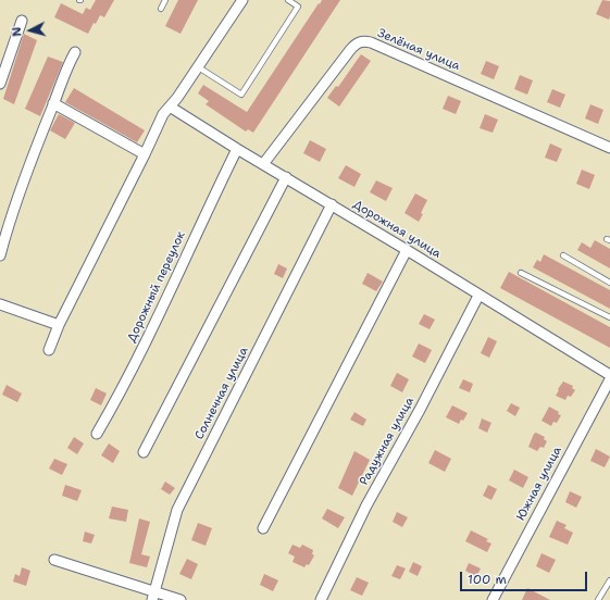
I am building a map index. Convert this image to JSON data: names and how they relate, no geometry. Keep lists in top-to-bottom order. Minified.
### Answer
{"streets":{"street":["Зелёная улица","Дорожная улица","Дорожный переулок","Солнечная улица","Радужная улица","Южная улица"]},"crossings":[["Зелёная улица","Дорожная улица"],["Дорожная улица","Дорожный переулок"],["Дорожная улица","Солнечная улица"],["Дорожная улица","Радужная улица"]],"scale_bar":"100 m","north":"left"}
